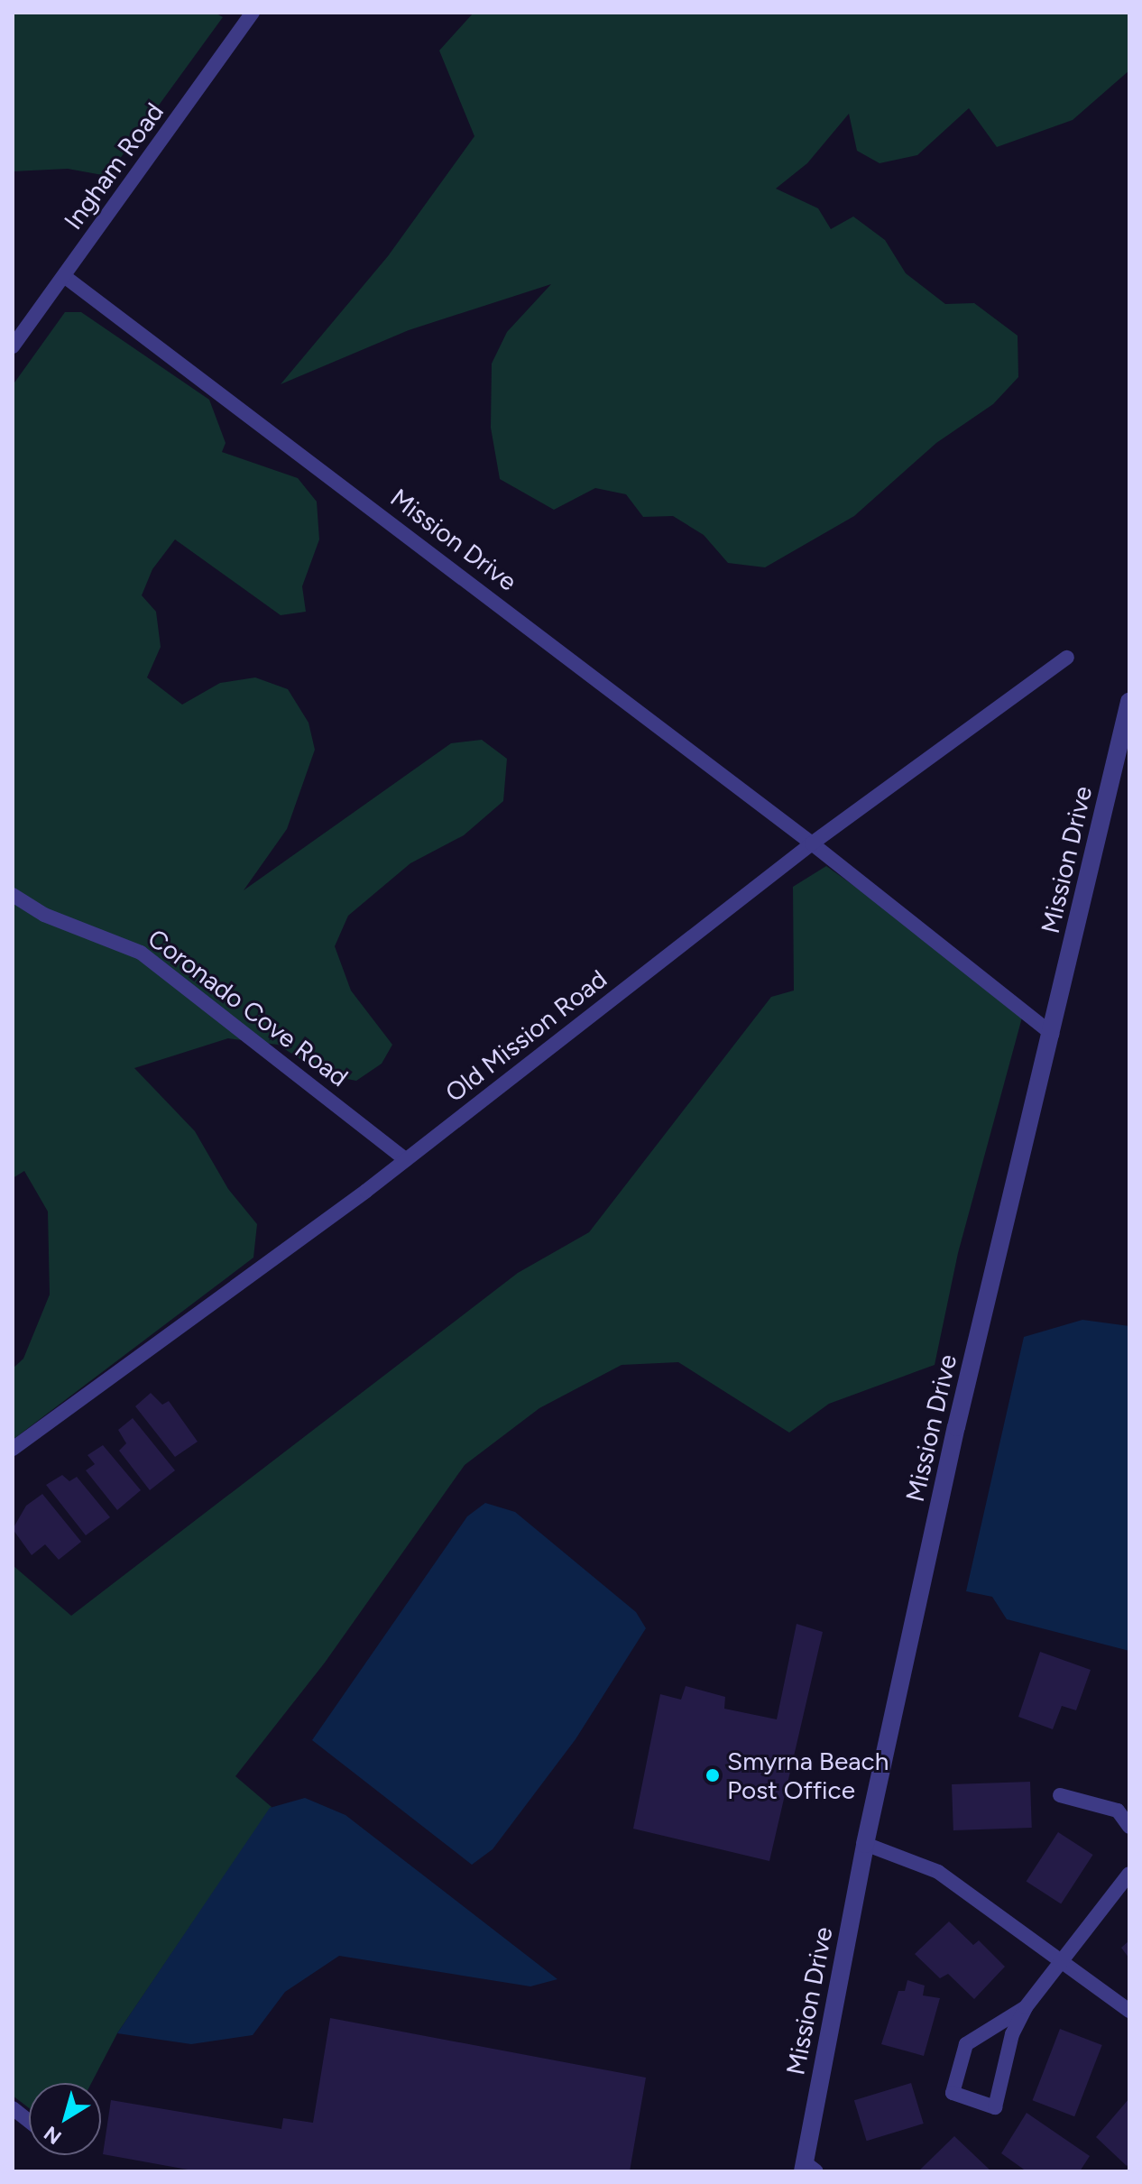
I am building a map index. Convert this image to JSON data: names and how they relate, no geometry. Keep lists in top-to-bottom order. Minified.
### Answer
{"streets":{"street":["Ingham Road","Mission Drive","Coronado Cove Road","Old Mission Road"]},"crossings":[["Ingham Road","Mission Drive"],["Mission Drive","Old Mission Road"],["Coronado Cove Road","Old Mission Road"]],"places":["Smyrna Beach Post Office"],"north":"bottom left"}
